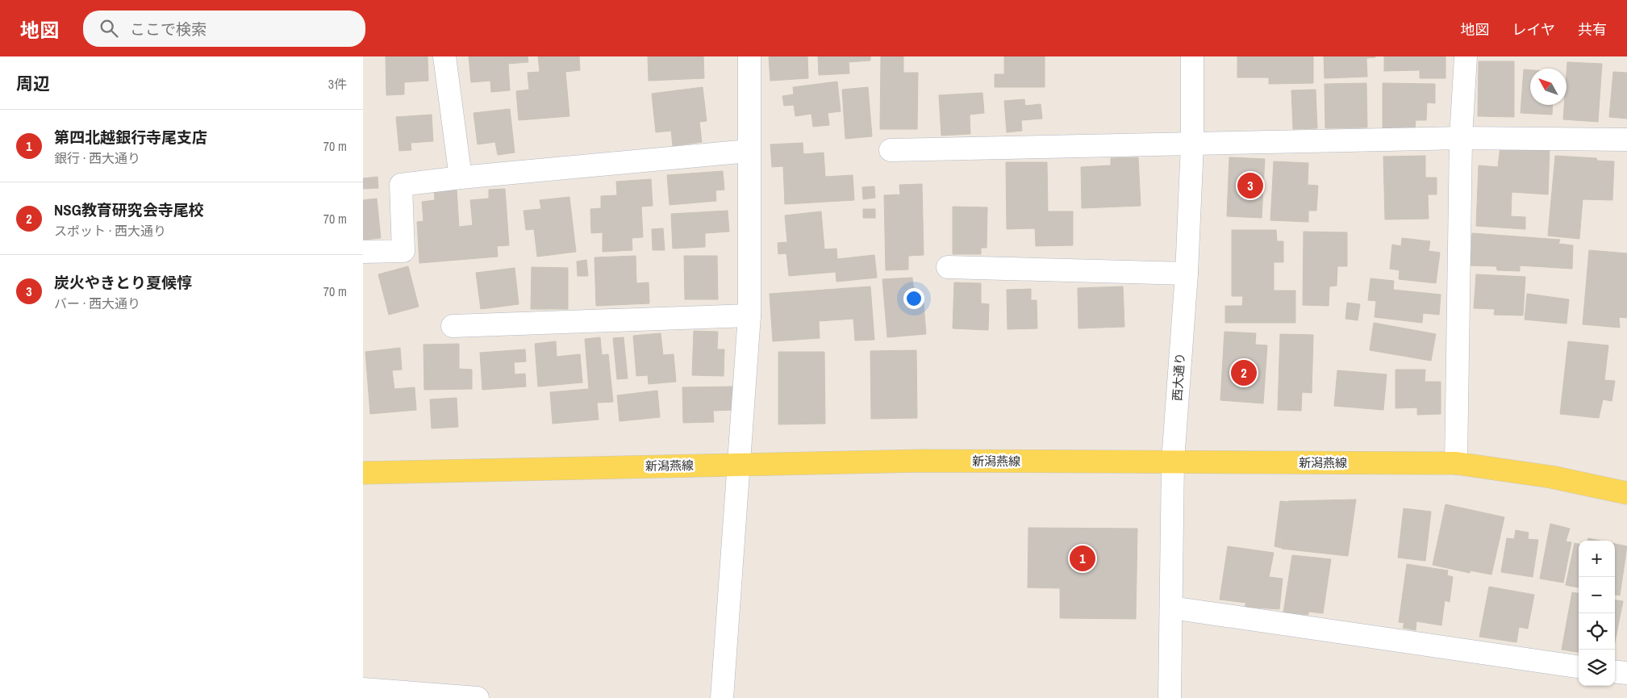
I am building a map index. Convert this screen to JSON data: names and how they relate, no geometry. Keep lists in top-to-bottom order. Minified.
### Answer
{"streets":{"main road":["新潟燕線"],"street":["西大通り"]},"crossings":[["西大通り","新潟燕線"]],"north":"top left","page":{"header":"地図","search":"ここで検索","nav":["地図","レイヤ","共有"],"heading":["周辺","3件"],"list":[{"mark":"1","name":"第四北越銀行寺尾支店","note":"銀行 · 西大通り","value":"70 m"},{"mark":"2","name":"NSG教育研究会寺尾校","note":"スポット · 西大通り","value":"70 m"},{"mark":"3","name":"炭火やきとり夏候惇","note":"バー · 西大通り","value":"70 m"}],"pins":["3","2","1"],"map_buttons":["+","−"]}}
